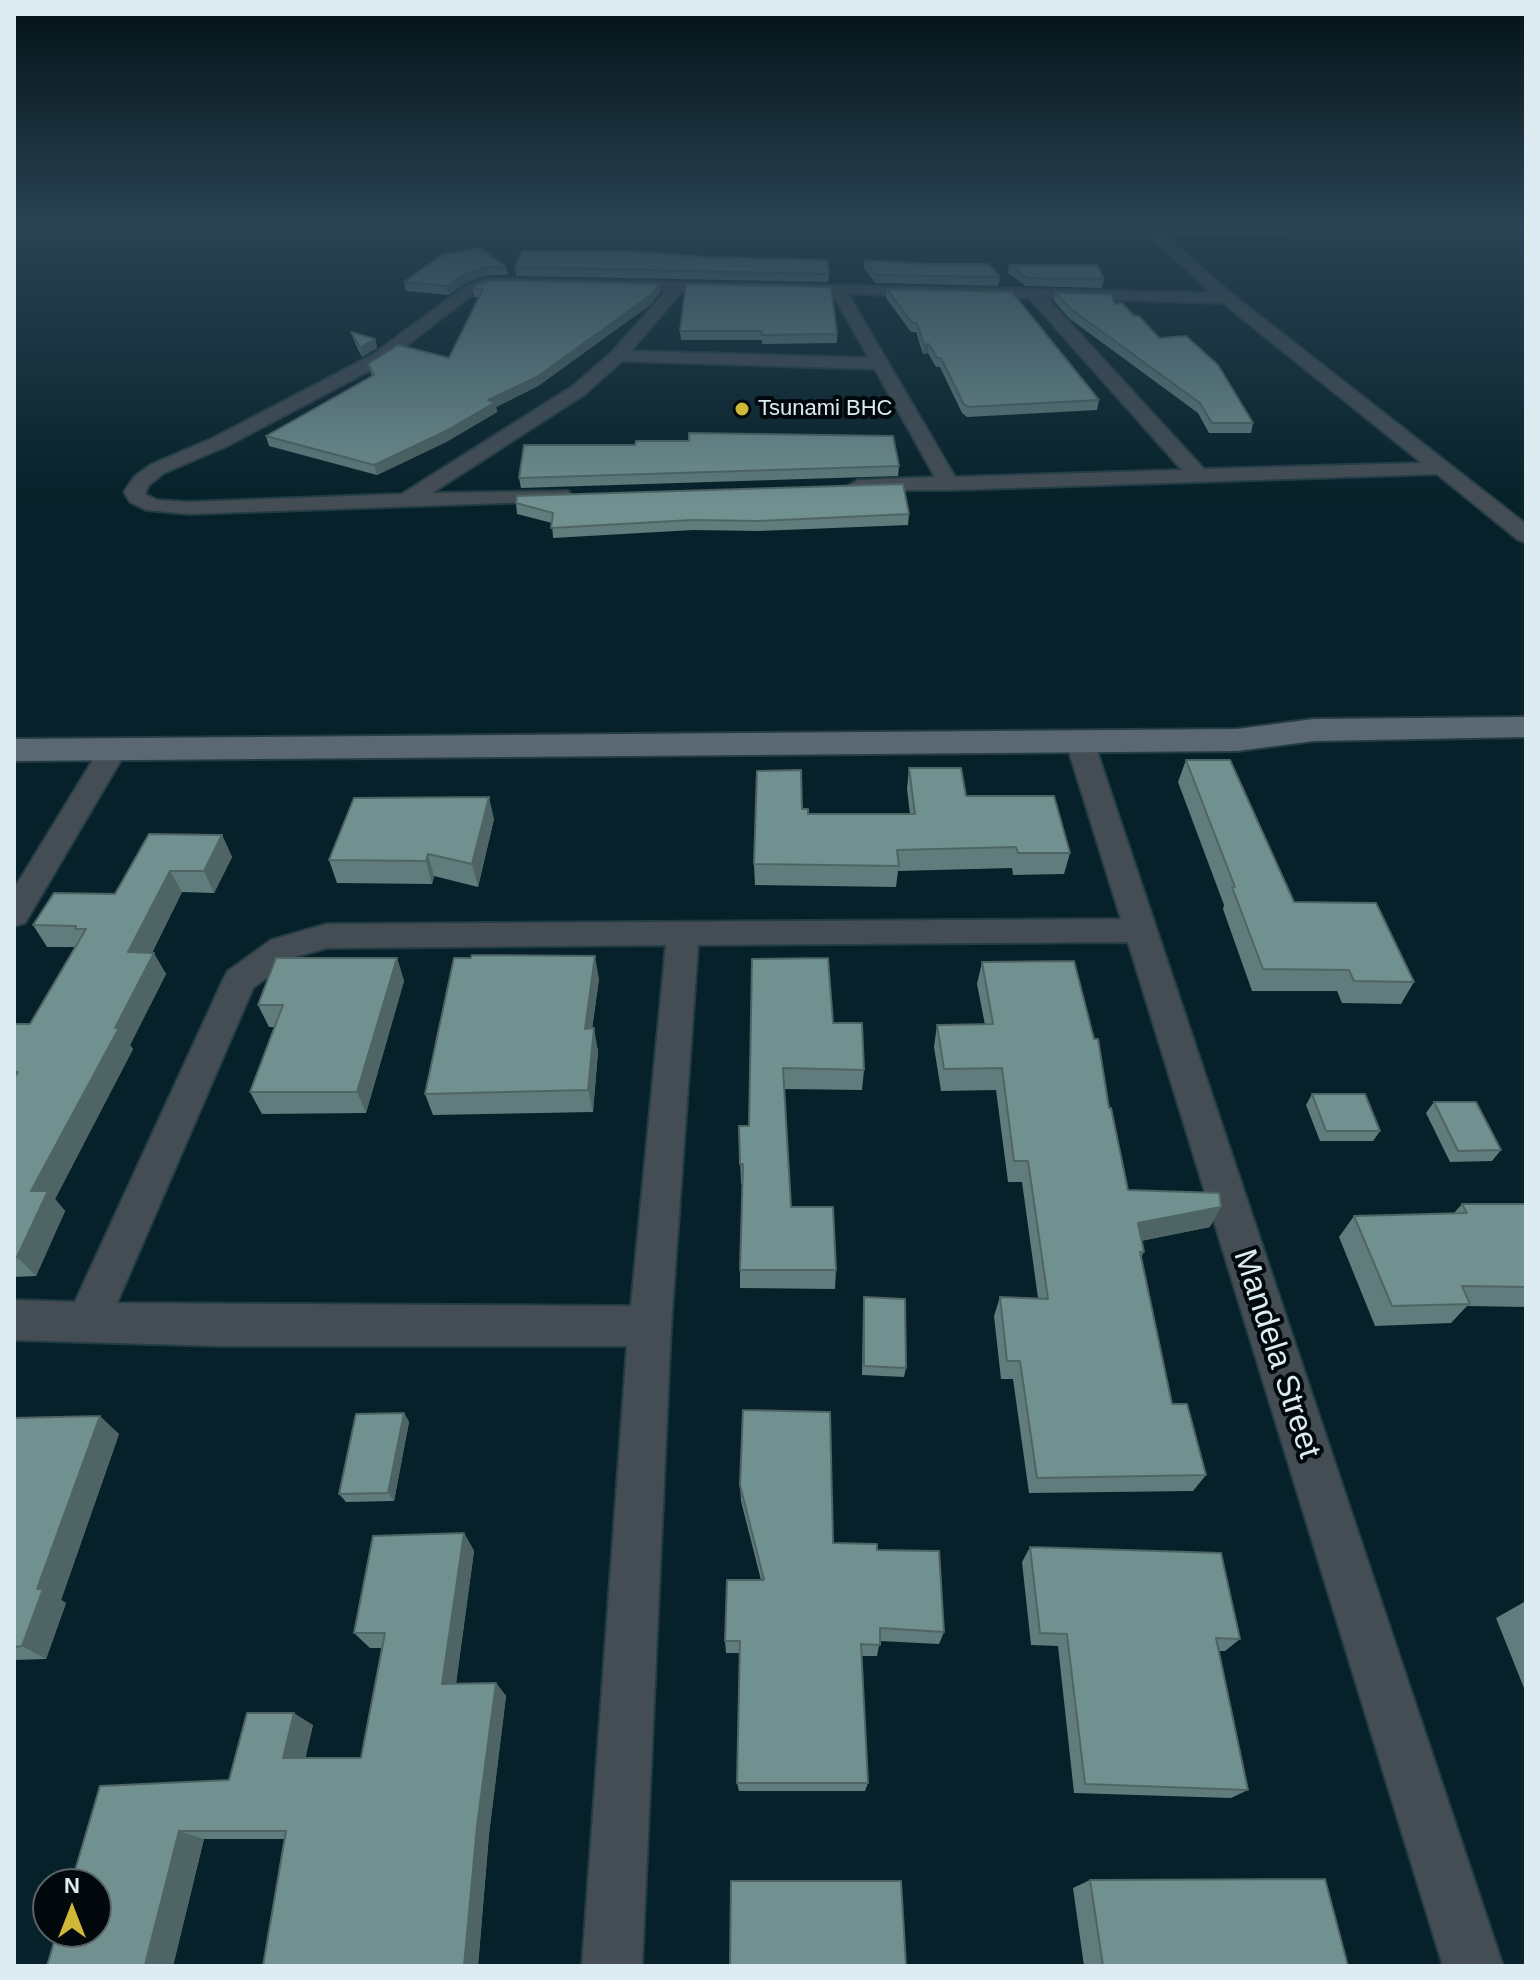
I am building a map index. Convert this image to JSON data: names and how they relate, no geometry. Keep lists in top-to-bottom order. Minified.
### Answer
{"streets":{"street":["Mandela Street"]},"places":["Tsunami BHC"],"north":"top"}
